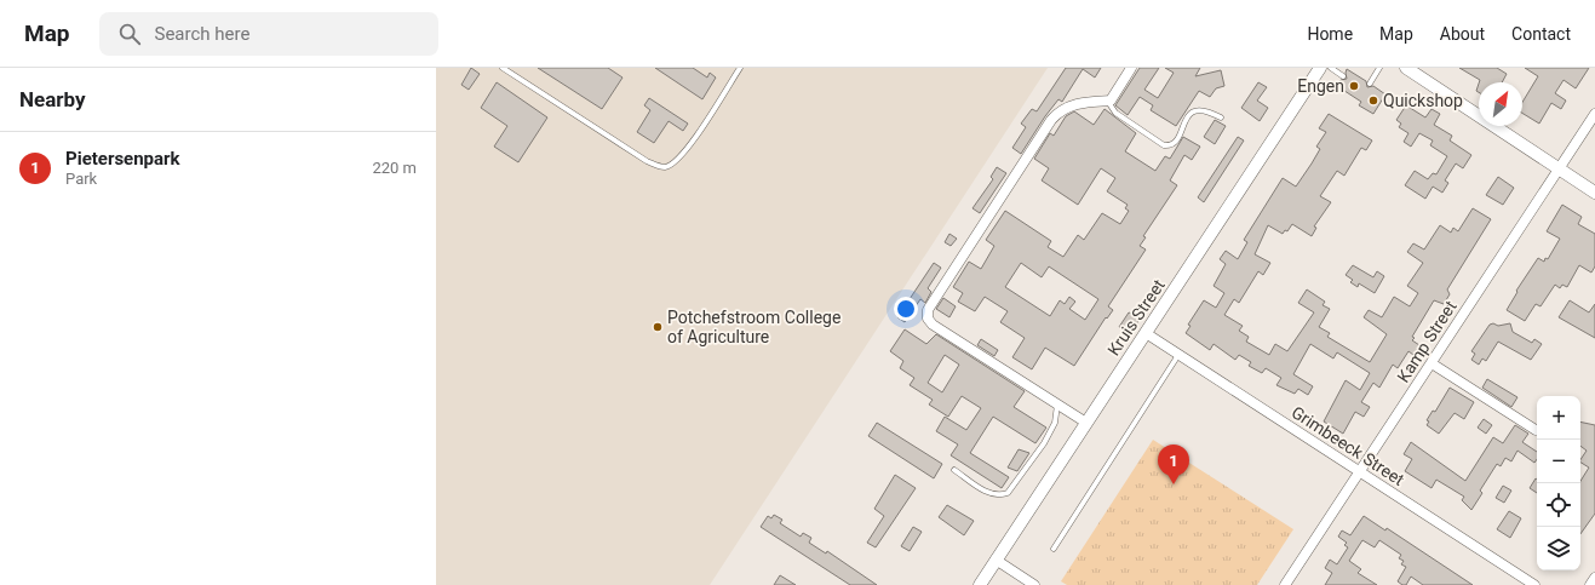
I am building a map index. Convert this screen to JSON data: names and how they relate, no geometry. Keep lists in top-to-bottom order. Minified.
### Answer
{"streets":{"street":["Kruis Street","Kamp Street","Grimbeeck Street"]},"crossings":[["Kruis Street","Grimbeeck Street"],["Kamp Street","Grimbeeck Street"]],"places":["Engen","Quickshop","Potchefstroom College of Agriculture"],"north":"top right","page":{"header":"Map","search":"Search here","nav":["Home","Map","About","Contact"],"heading":"Nearby","list":[{"mark":"1","name":"Pietersenpark","note":"Park","value":"220 m"}],"map_buttons":["+","−"],"pins":"1"}}
